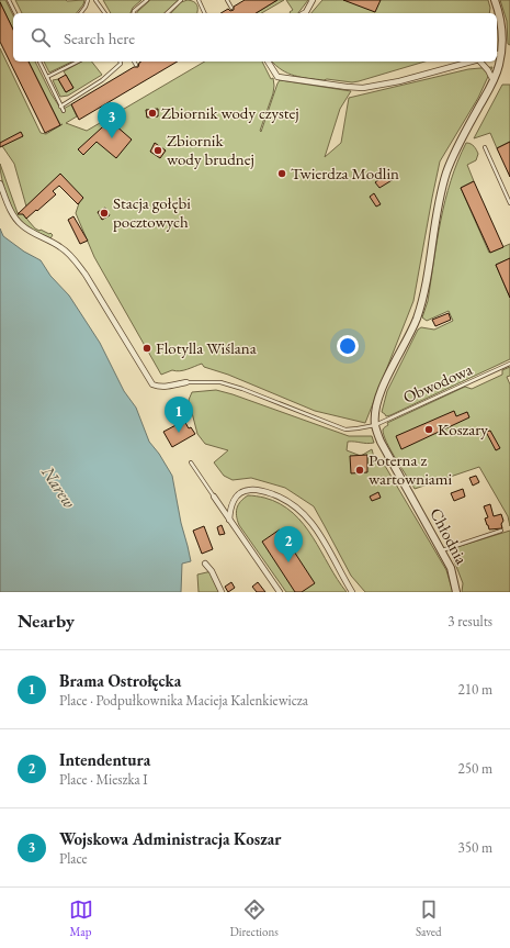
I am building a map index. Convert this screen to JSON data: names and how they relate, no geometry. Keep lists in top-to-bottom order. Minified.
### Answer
{"streets":{"street":["Chłodnia"],"lane":["Obwodowa"]},"crossings":[["Obwodowa","Chłodnia"]],"water":["Narew"],"places":["Zbiornik wody czystej","Zbiornik wody brudnej","Twierdza Modlin","Stacja gołębi pocztowych","Flotylla Wiślana","Koszary","Poterna z wartowniami"],"page":{"search":"Search here","pins":["3","1","2"],"heading":["Nearby","3 results"],"list":[{"mark":"1","name":"Brama Ostrołęcka","note":"Place · Podpułkownika Macieja Kalenkiewicza","value":"210 m"},{"mark":"2","name":"Intendentura","note":"Place · Mieszka I","value":"250 m"},{"mark":"3","name":"Wojskowa Administracja Koszar","note":"Place","value":"350 m"}],"nav":["Map","Directions","Saved"]}}
